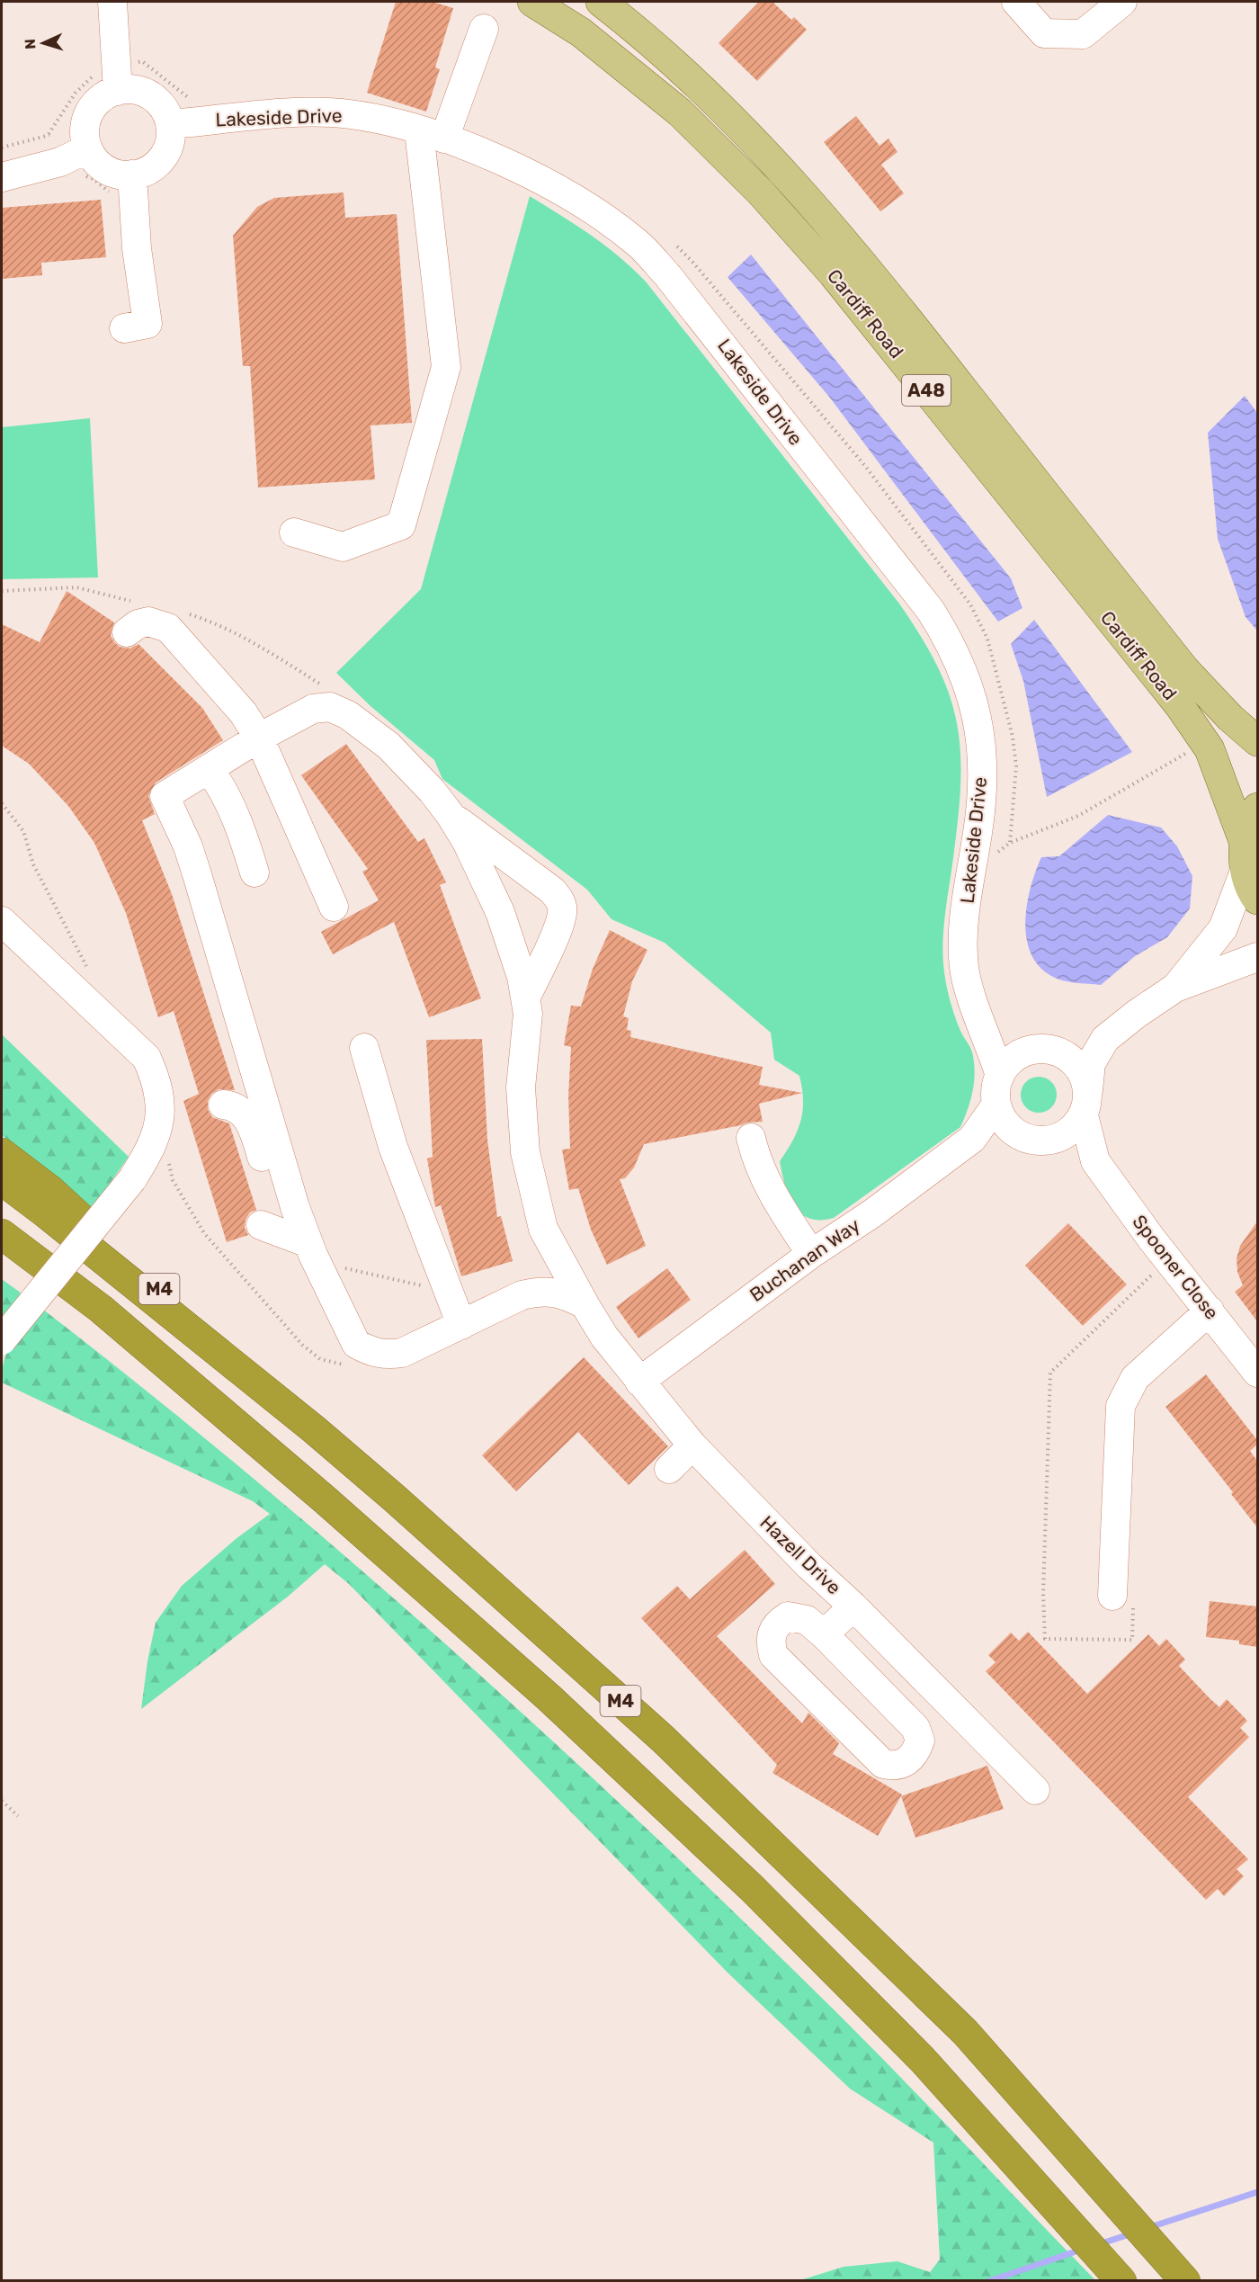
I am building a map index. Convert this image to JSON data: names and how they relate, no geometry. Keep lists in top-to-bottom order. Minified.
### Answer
{"streets":{"highway":["M4"],"main road":["Cardiff Road","A48"],"street":["Lakeside Drive","Buchanan Way","Spooner Close","Hazell Drive"]},"crossings":[["Lakeside Drive","Buchanan Way"],["Lakeside Drive","Spooner Close"],["Buchanan Way","Spooner Close"],["Buchanan Way","Hazell Drive"]],"north":"left"}
